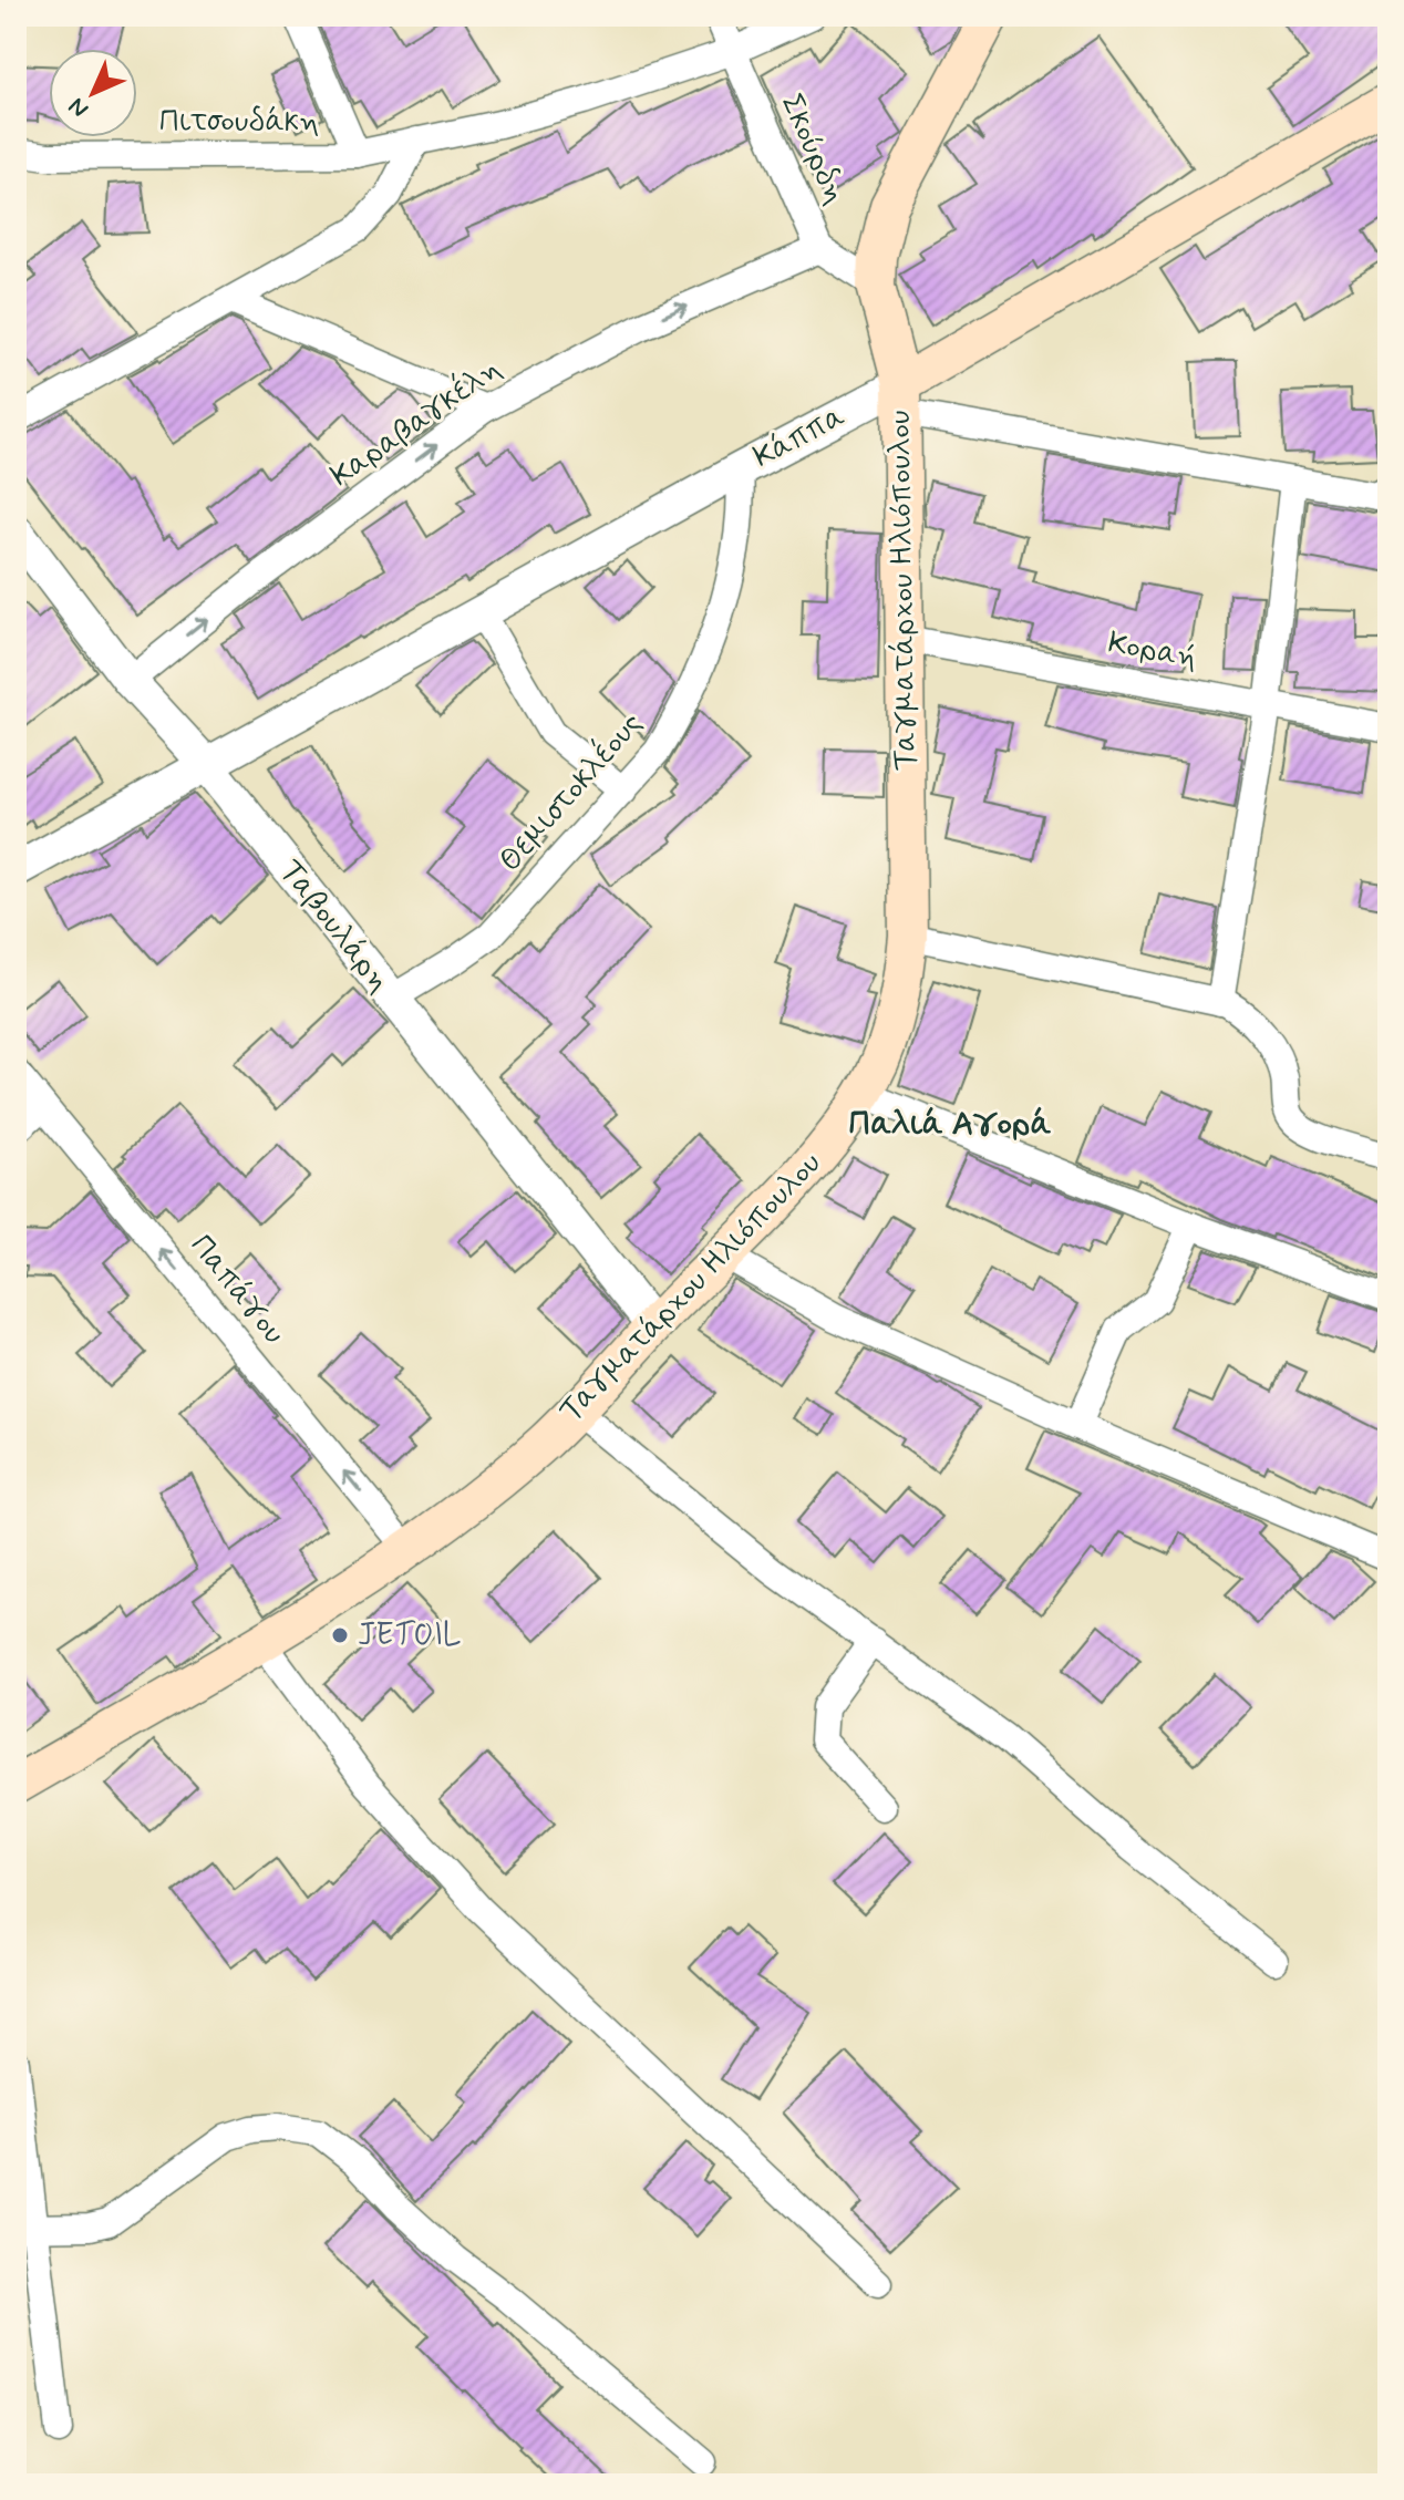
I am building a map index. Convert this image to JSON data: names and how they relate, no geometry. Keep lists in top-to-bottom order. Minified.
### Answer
{"streets":{"main road":["Κάππα","Ταγματάρχου Ηλιόπουλου"],"street":["Πιτσουδάκη","Σκούρδη","Καραβαγκέλη","Κοραή","Θεμιστοκλέους","Ταβουλάρη","Παπάγου"]},"crossings":[["Πιτσουδάκη","Σκούρδη"],["Σκούρδη","Καραβαγκέλη"],["Σκούρδη","Ταγματάρχου Ηλιόπουλου"],["Καραβαγκέλη","Ταβουλάρη"],["Κάππα","Ταγματάρχου Ηλιόπουλου"],["Κάππα","Θεμιστοκλέους"],["Κάππα","Ταβουλάρη"],["Ταγματάρχου Ηλιόπουλου","Κοραή"],["Ταγματάρχου Ηλιόπουλου","Ταβουλάρη"],["Ταγματάρχου Ηλιόπουλου","Παπάγου"],["Θεμιστοκλέους","Ταβουλάρη"]],"one_way":["Καραβαγκέλη","Παπάγου"],"districts":["Παλιά Αγορά"],"places":["JETOIL"],"north":"bottom left"}
